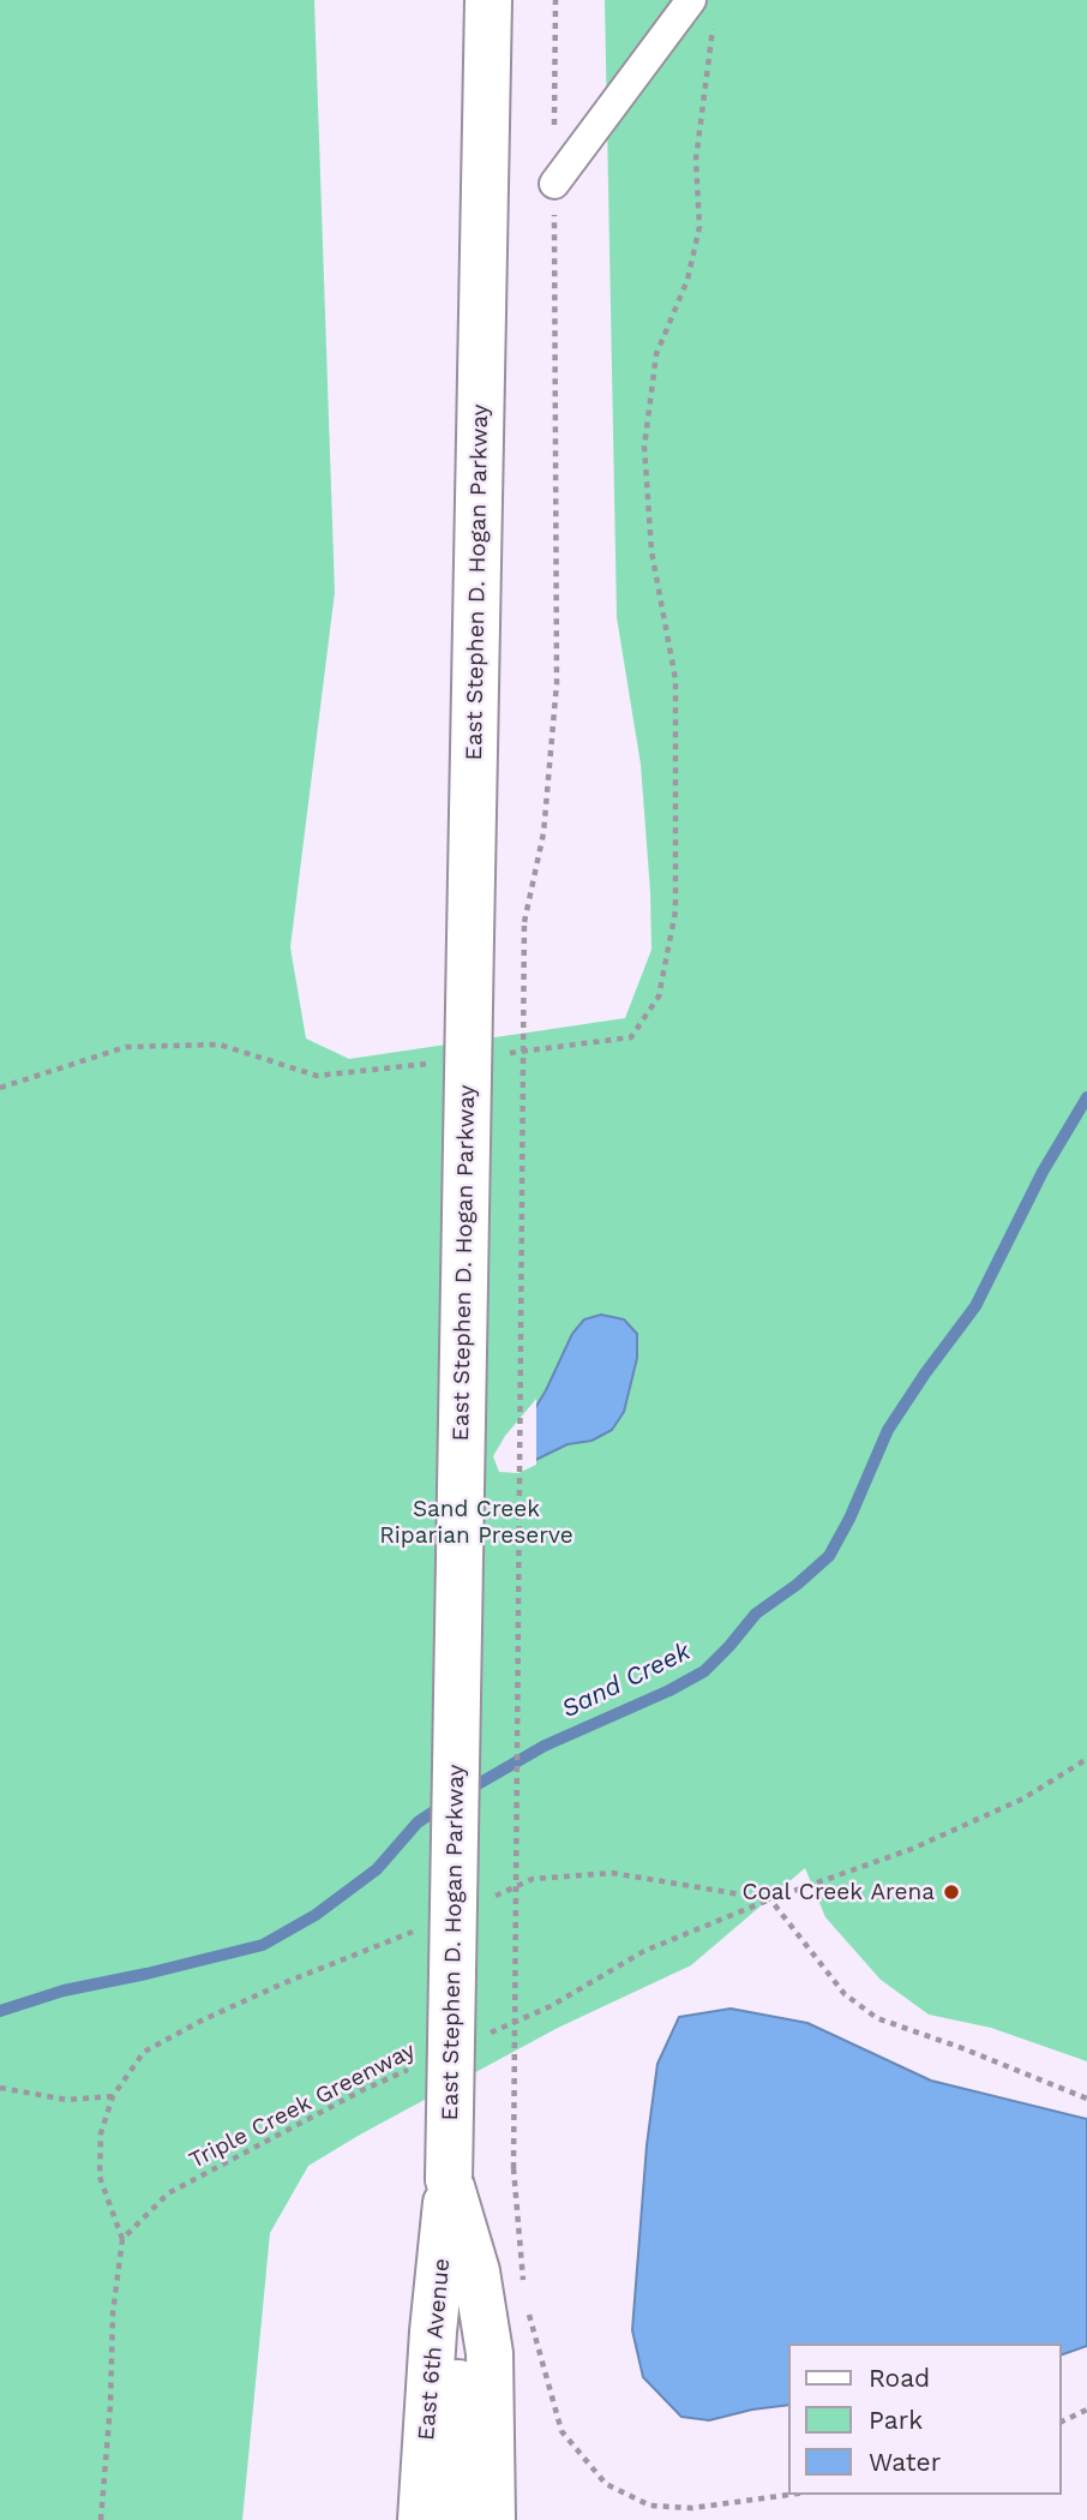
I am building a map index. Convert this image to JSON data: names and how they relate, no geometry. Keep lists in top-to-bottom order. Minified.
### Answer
{"streets":{"main road":["East Stephen D. Hogan Parkway","East 6th Avenue"],"path":["Triple Creek Greenway"]},"crossings":[["East Stephen D. Hogan Parkway","East 6th Avenue"]],"water":["Sand Creek"],"parks":["Sand Creek Riparian Preserve"],"places":["Coal Creek Arena"],"legend":["Road","Park","Water"]}
